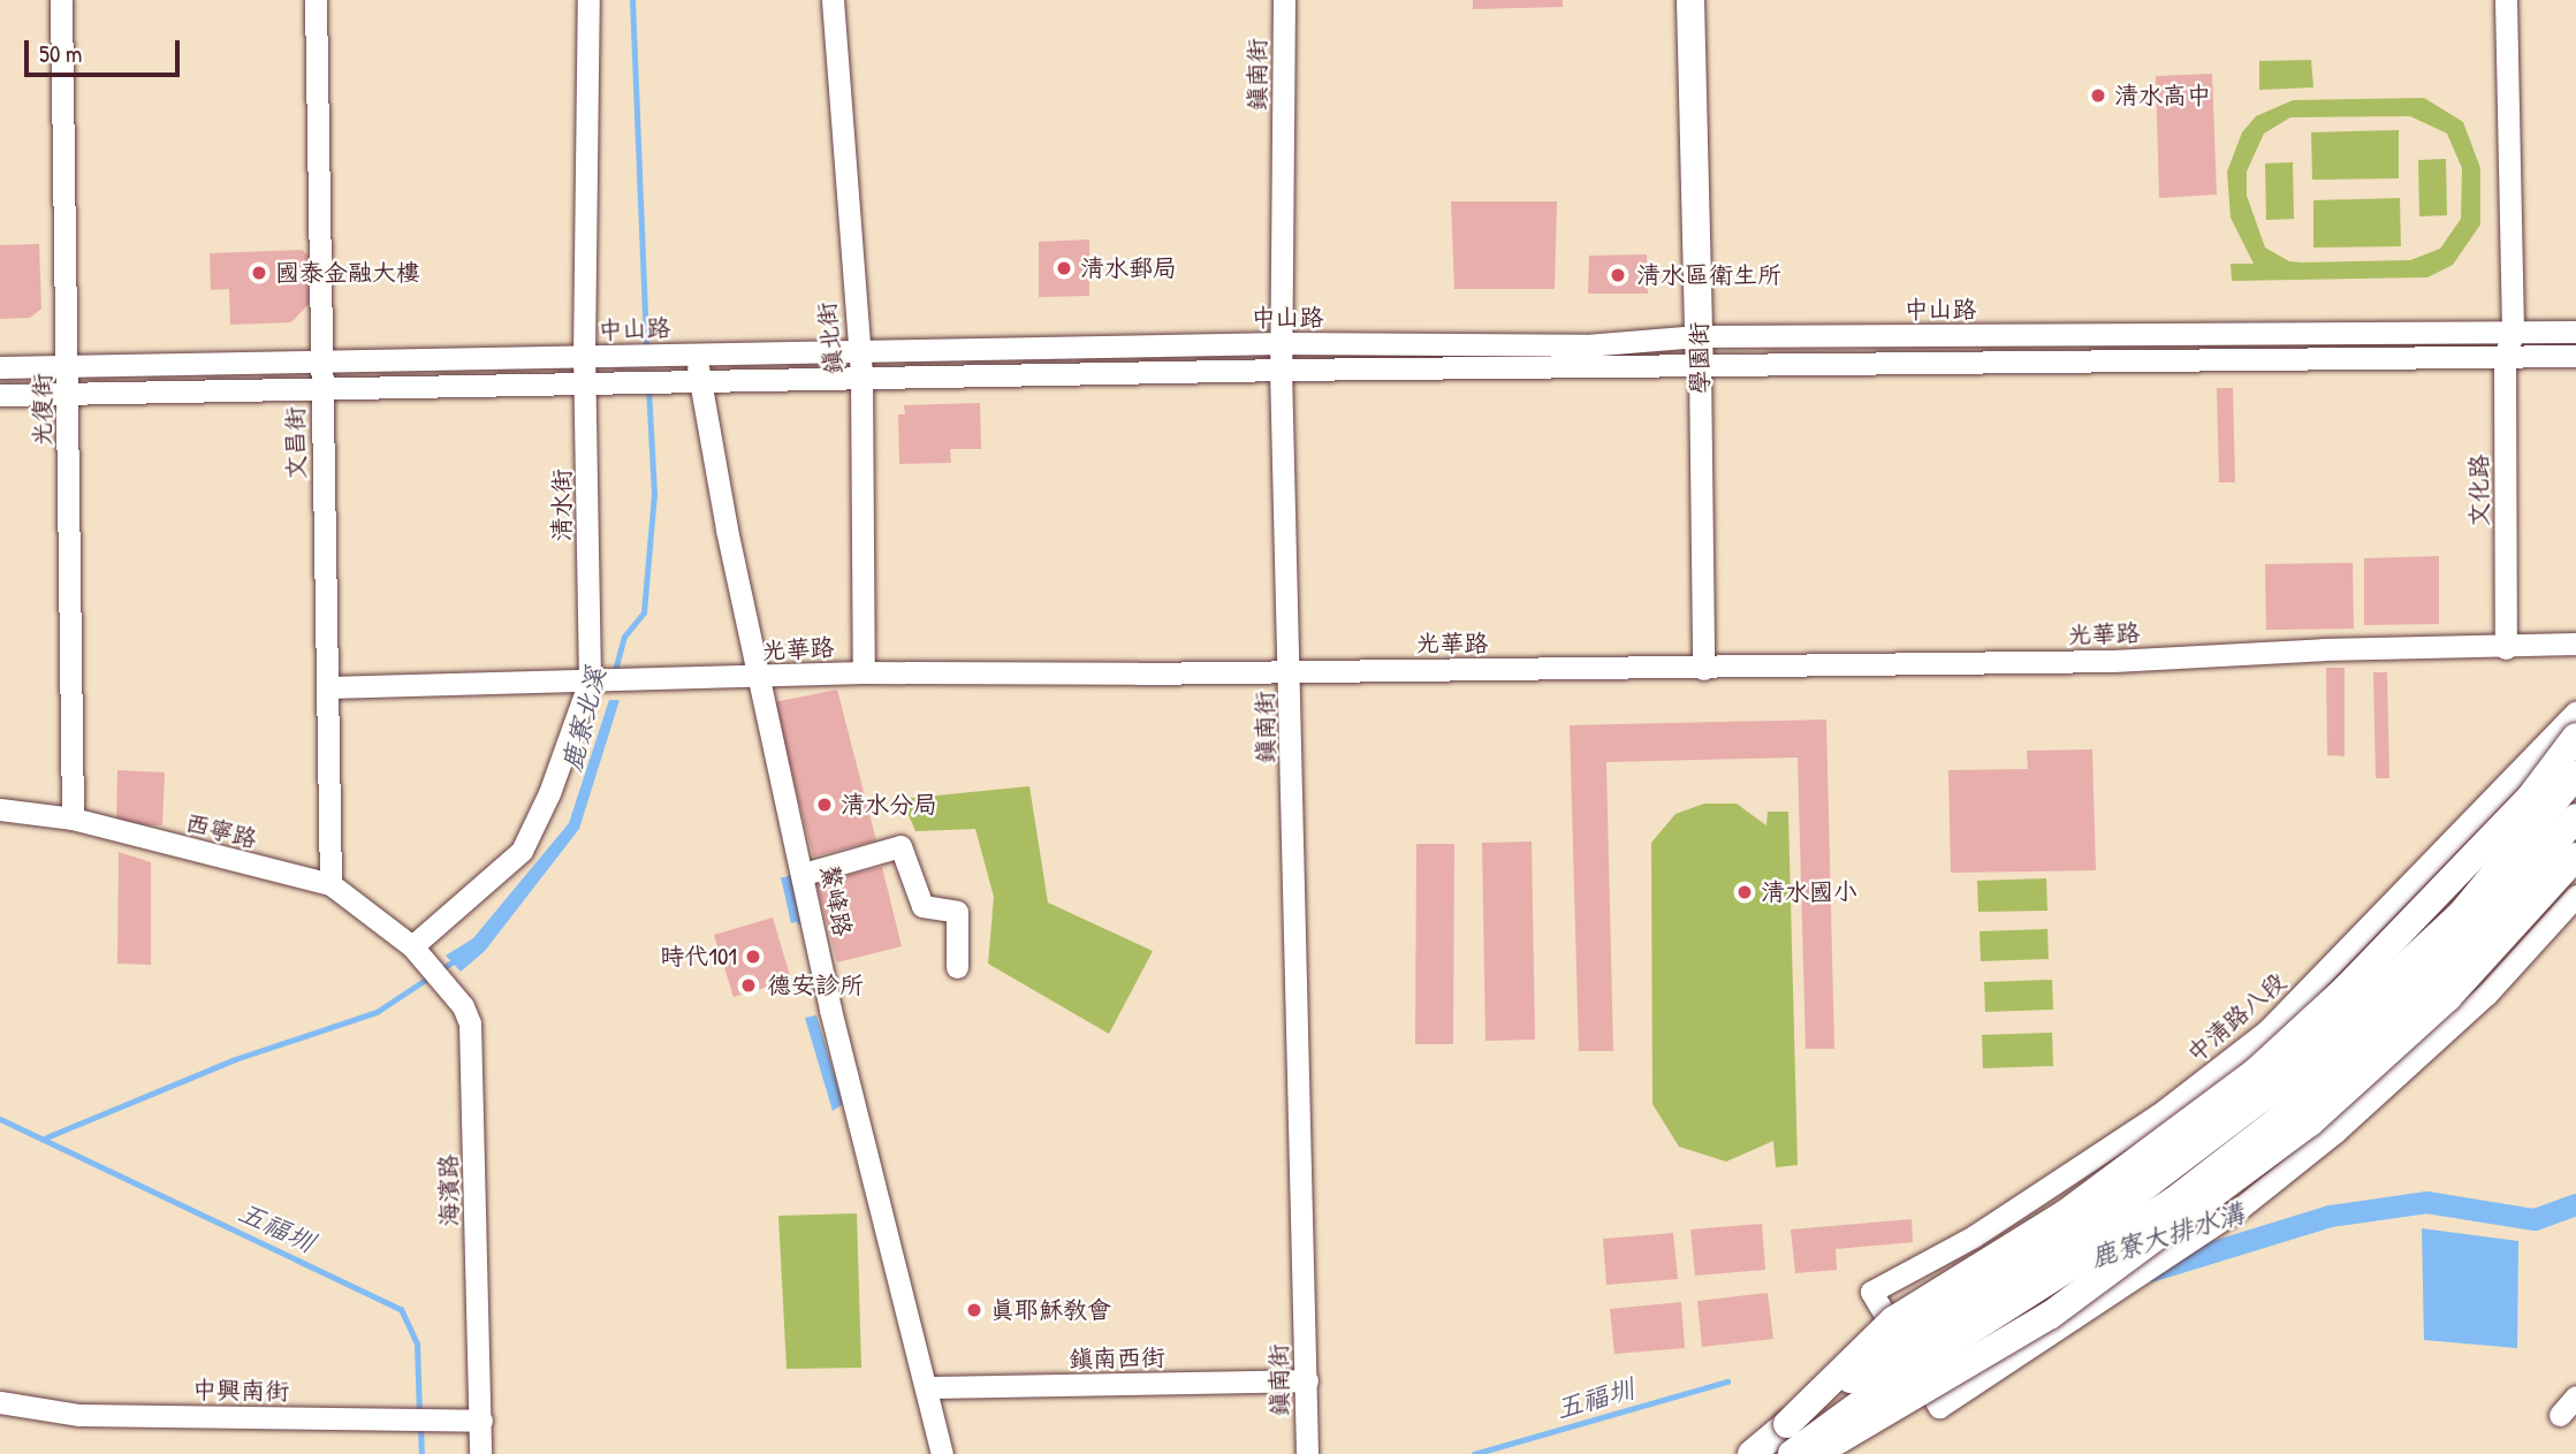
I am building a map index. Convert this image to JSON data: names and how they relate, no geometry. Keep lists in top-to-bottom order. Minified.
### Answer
{"streets":{"main road":["學園街"],"street":["鎮南街","中山路","鎮北街","光復街","文昌街","文化路","清水街","光華路","西寧路","鰲峰路","中清路八段","海濱路","鎮南西街","中興南街"]},"crossings":[["鎮南街","中山路"],["鎮南街","光華路"],["鎮南街","鎮南西街"],["中山路","鎮北街"],["中山路","學園街"],["中山路","光復街"],["中山路","文昌街"],["中山路","文化路"],["中山路","清水街"],["中山路","鰲峰路"],["鎮北街","光華路"],["學園街","光華路"],["光復街","西寧路"],["文昌街","光華路"],["文昌街","西寧路"],["文化路","光華路"],["清水街","光華路"],["清水街","西寧路"],["清水街","海濱路"],["光華路","鰲峰路"],["西寧路","海濱路"],["鰲峰路","鎮南西街"],["海濱路","中興南街"]],"water":["鹿寮北溪","五福圳","鹿寮大排水溝"],"places":["清水高中","清水郵局","國泰金融大樓","清水區衛生所","清水分局","清水國小","時代101","德安診所","真耶穌教會"],"scale_bar":"50 m"}
